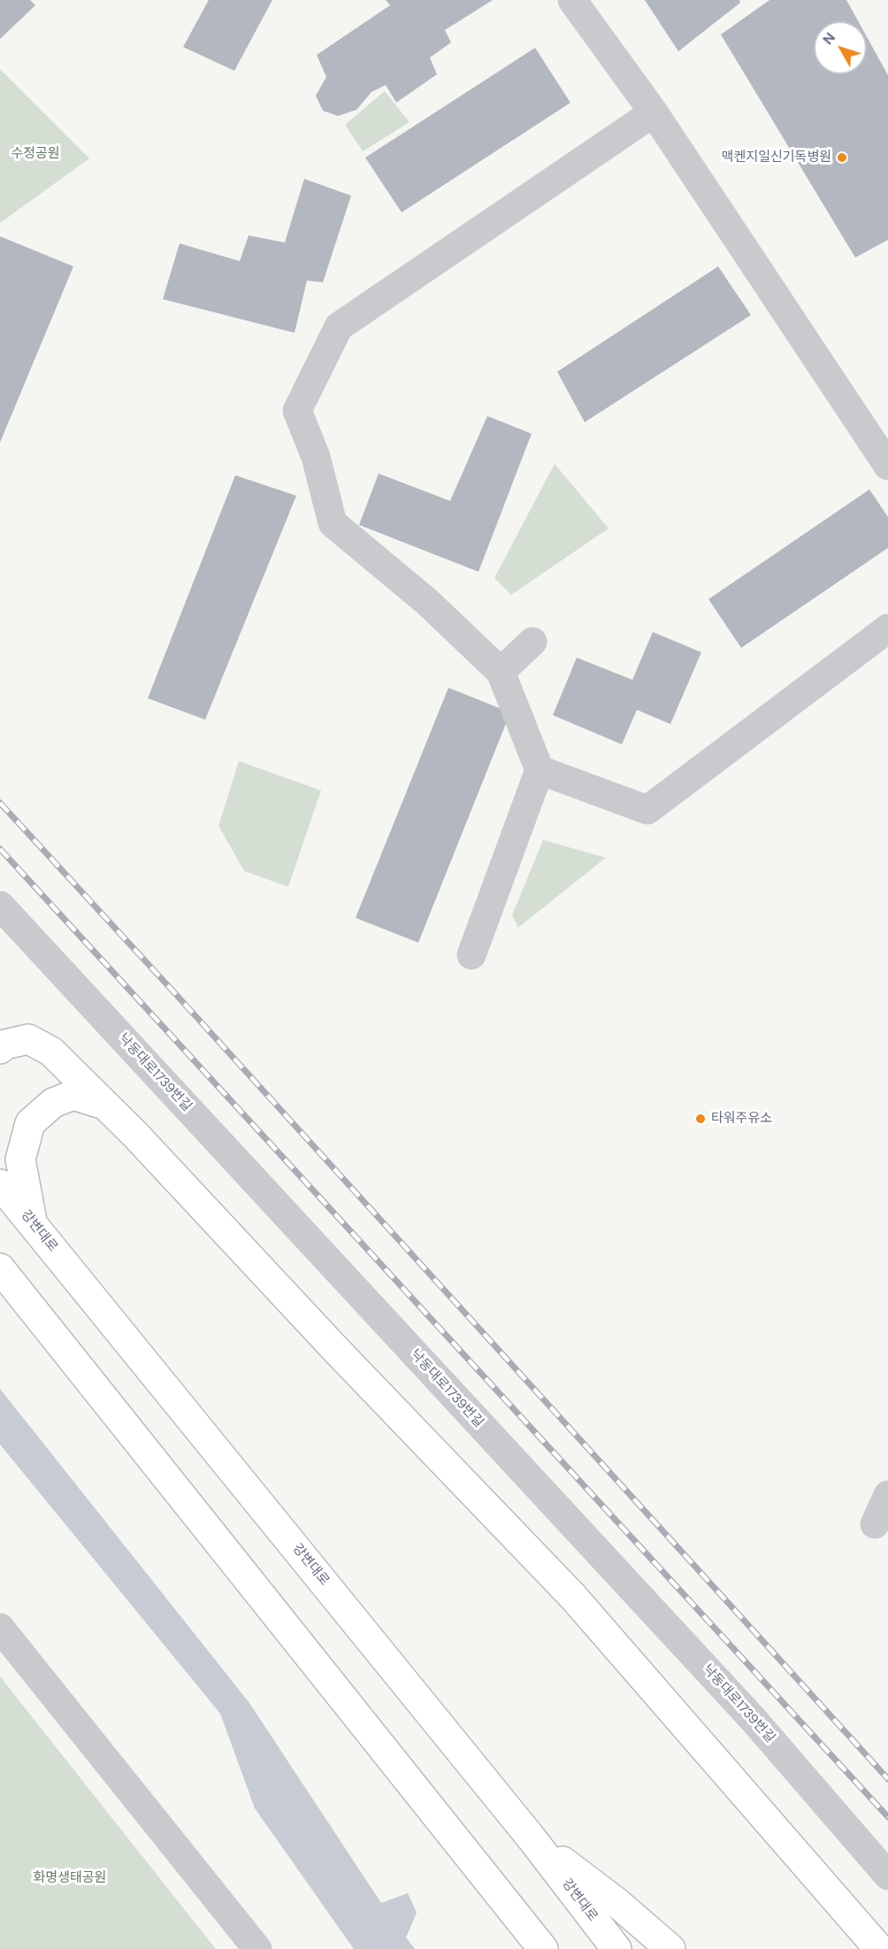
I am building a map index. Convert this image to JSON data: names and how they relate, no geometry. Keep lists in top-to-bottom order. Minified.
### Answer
{"streets":{"highway":["강변대로"],"street":["낙동대로1739번길"]},"parks":["수정공원","화명생태공원"],"places":["맥켄지일신기독병원","타워주유소"],"north":"top left"}
